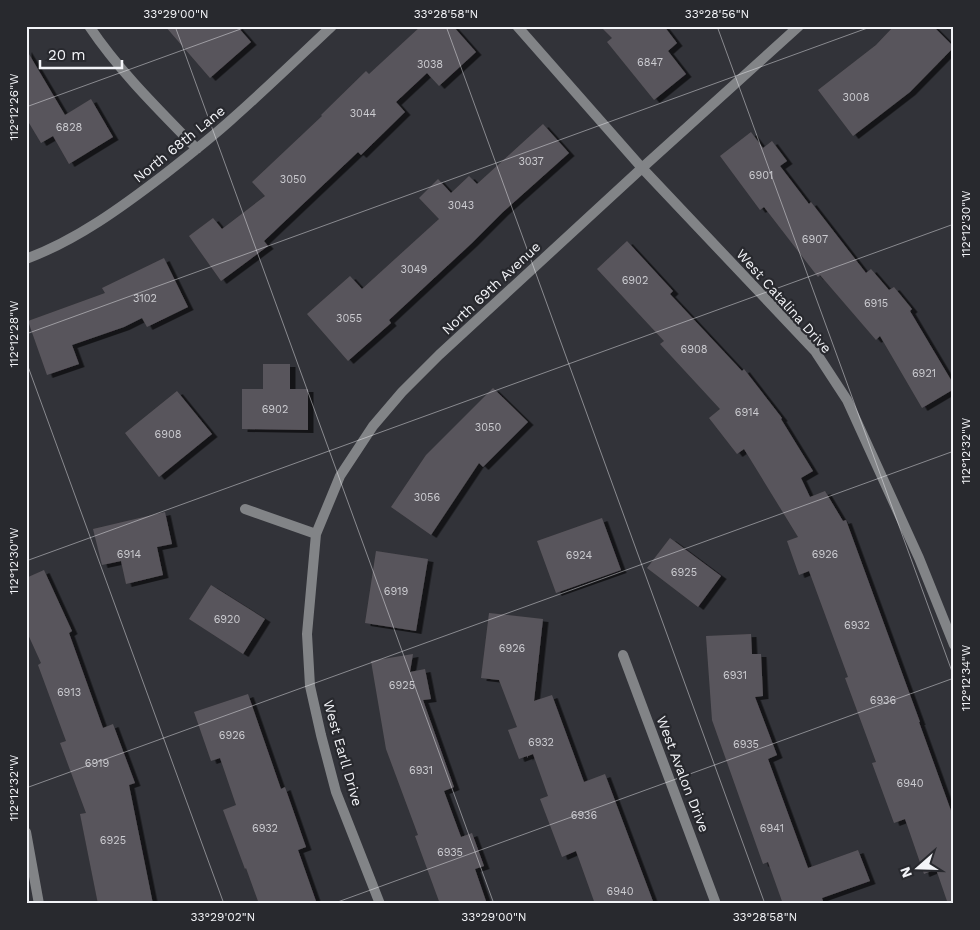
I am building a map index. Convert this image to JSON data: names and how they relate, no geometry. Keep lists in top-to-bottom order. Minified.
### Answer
{"streets":{"street":["North 68th Lane","North 69th Avenue","West Catalina Drive","West Earll Drive","West Avalon Drive"]},"crossings":[["North 69th Avenue","West Catalina Drive"],["North 69th Avenue","West Earll Drive"]],"house_numbers":["6847","3038","3008","3044","6828","3037","6901","3050","3043","6907","3049","6902","3102","6915","3055","6908","6921","6902","6914","3050","6908","3056","6914","6926","6924","6925","6919","6920","6932","6926","6931","6925","6913","6936","6926","6932","6935","6919","6931","6940","6936","6932","6941","6925","6935","6940"],"scale_bar":"20 m","north":"left","coordinates":["33°29'00\"N","33°28'58\"N","33°28'56\"N","112°12'26\"W","112°12'30\"W","112°12'28\"W","112°12'32\"W","112°12'34\"W","33°29'02\"N"]}
